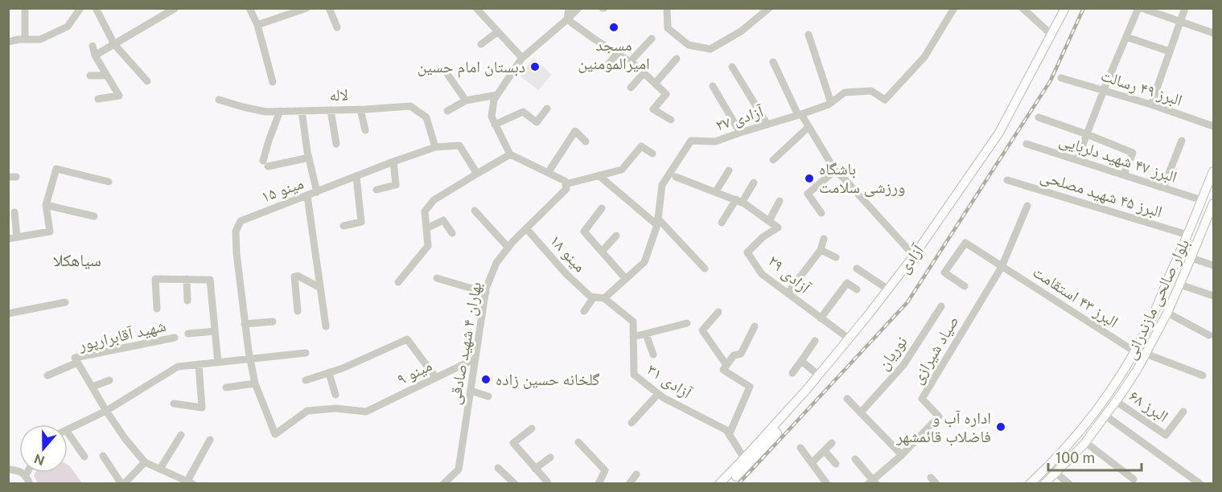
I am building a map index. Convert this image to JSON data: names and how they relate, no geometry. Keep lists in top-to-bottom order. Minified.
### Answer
{"streets":{"main road":["آزادی","بلوار صالحی مازندرانی"],"street":["البرز ۴۹ رسالت","لاله","آزادی ۲۷","البرز ۴۷ شهید دلربایی","مینو ۱۵","البرز ۴۵ شهید مصلحی","مینو ۱۸","آزادی ۲۹","البرز ۴۳ استقامت","شهید آقابرارپور","بهاران ۴ شهید صادقی","صیاد شیرازی","نوریان","مینو ۹","آزادی ۳۱","البرز ۶۸"]},"crossings":[["لاله","مینو ۱۵"],["آزادی ۲۷","مینو ۱۸"],["آزادی ۲۷","بهاران ۴ شهید صادقی"],["آزادی ۲۷","آزادی ۳۱"],["البرز ۴۷ شهید دلربایی","بلوار صالحی مازندرانی"],["مینو ۱۵","مینو ۹"],["البرز ۴۵ شهید مصلحی","بلوار صالحی مازندرانی"],["مینو ۱۸","بهاران ۴ شهید صادقی"],["مینو ۱۸","آزادی ۳۱"],["آزادی","آزادی ۲۹"],["آزادی","آزادی ۳۱"],["البرز ۴۳ استقامت","بلوار صالحی مازندرانی"],["البرز ۴۳ استقامت","صیاد شیرازی"],["بلوار صالحی مازندرانی","البرز ۶۸"],["بهاران ۴ شهید صادقی","مینو ۹"],["بهاران ۴ شهید صادقی","آزادی ۳۱"]],"districts":["سیاهکلا"],"places":["مسجد امیرالمومنین","دبستان امام حسین","باشگاه ورزشی سلامت","گلخانه حسین زاده","اداره آب و فاضلاب قائمشهر"],"scale_bar":"100 m","north":"bottom"}
